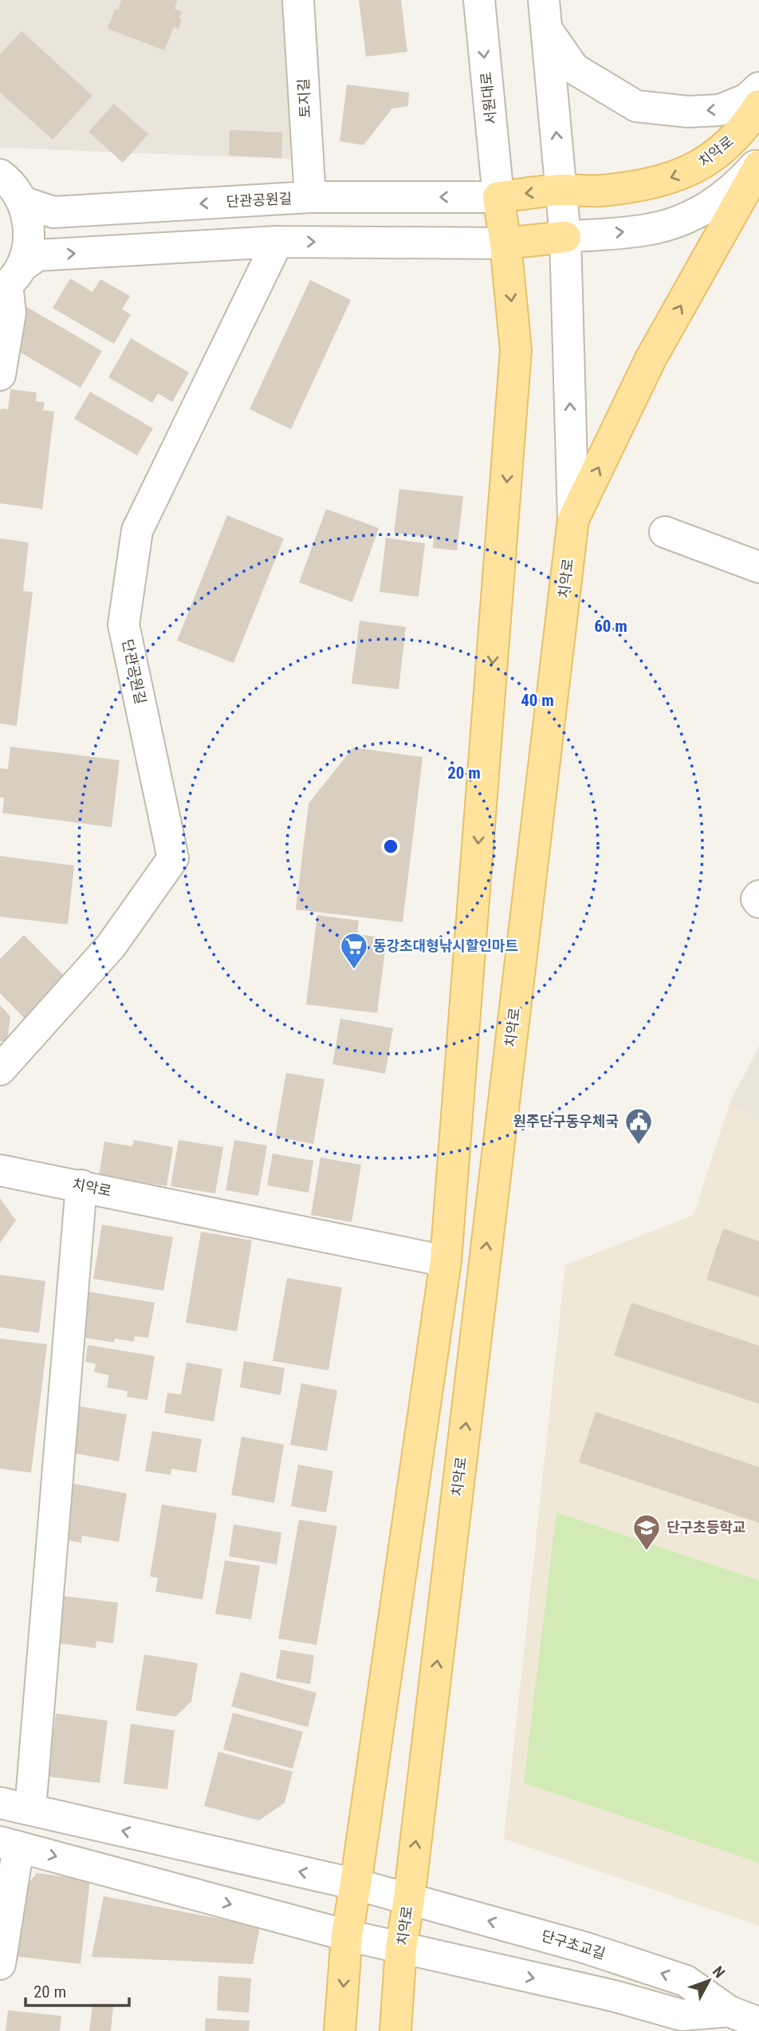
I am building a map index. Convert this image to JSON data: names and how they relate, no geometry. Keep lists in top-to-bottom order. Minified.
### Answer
{"streets":{"main road":["치악로"],"street":["토지길","서원대로","단관공원길","단구초교길"]},"crossings":[["토지길","단관공원길"],["서원대로","치악로"],["서원대로","단관공원길"],["치악로","단관공원길"],["치악로","단구초교길"]],"places":{"supermarket":["동강초대형낚시할인마트"],"public building":["원주단구동우체국"],"school or university":["단구초등학교"]},"scale_bar":"20 m","north":"top right","rings":["60 m","40 m","20 m"]}
